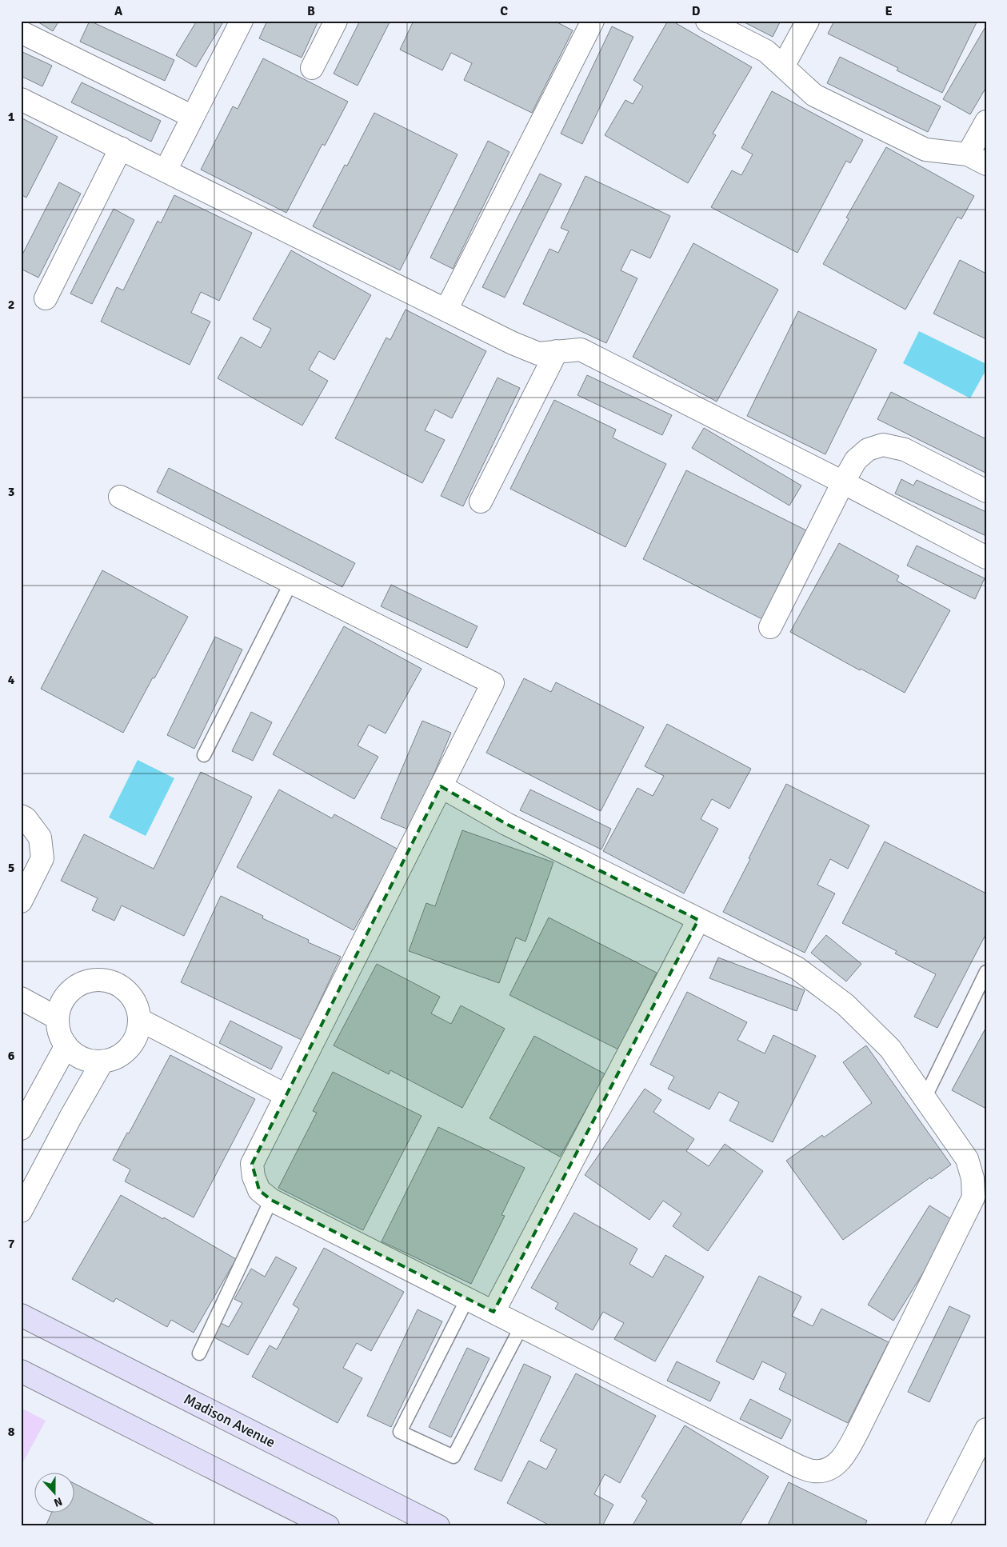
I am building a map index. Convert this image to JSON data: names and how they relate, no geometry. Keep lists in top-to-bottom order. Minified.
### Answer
{"streets":{"main road":["Madison Avenue"]},"north":"bottom","grid":{"columns":["A","B","C","D","E"],"rows":["1","2","3","4","5","6","7","8"]}}
